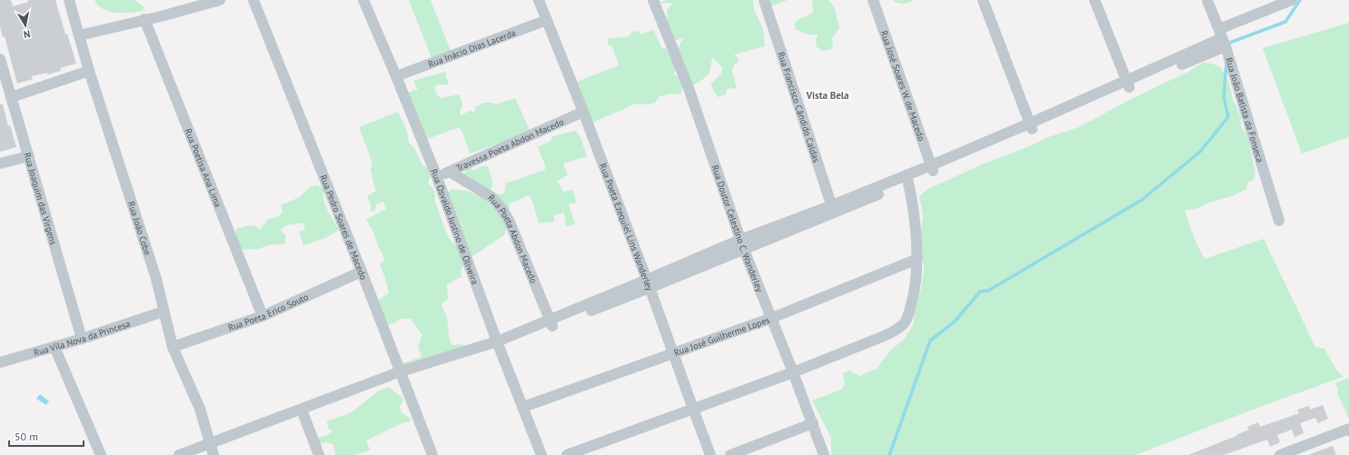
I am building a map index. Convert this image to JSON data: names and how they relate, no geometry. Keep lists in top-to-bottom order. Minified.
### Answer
{"streets":{"street":["Rua Inácio Dias Lacerda","Rua José Soares W. de Macedo","Rua Francisco Cândido Caldas","Rua João Batista da Fonseca","Travessa Poeta Abdon Macedo","Rua Poetisa Ana Lima","Rua Joaquim das Virgens","Rua Pedro Soares de Macedo","Rua Osvaldo Justino de Oliveira","Rua Poeta Ezequiel Lins Wanderley","Rua João Cobe","Rua Doutor Celestino C. Wanderley","Rua Poeta Abdon Macedo","Rua Poeta Erico Souto","Rua José Guilherme Lopes","Rua Vila Nova da Princesa"]},"crossings":[["Rua Inácio Dias Lacerda","Rua Osvaldo Justino de Oliveira"],["Rua Inácio Dias Lacerda","Rua Poeta Ezequiel Lins Wanderley"],["Travessa Poeta Abdon Macedo","Rua Osvaldo Justino de Oliveira"],["Travessa Poeta Abdon Macedo","Rua Poeta Ezequiel Lins Wanderley"],["Travessa Poeta Abdon Macedo","Rua Poeta Abdon Macedo"],["Rua Poetisa Ana Lima","Rua Poeta Erico Souto"],["Rua Joaquim das Virgens","Rua Vila Nova da Princesa"],["Rua Pedro Soares de Macedo","Rua Poeta Erico Souto"],["Rua Osvaldo Justino de Oliveira","Rua José Guilherme Lopes"],["Rua Poeta Ezequiel Lins Wanderley","Rua José Guilherme Lopes"],["Rua João Cobe","Rua Poeta Erico Souto"],["Rua João Cobe","Rua Vila Nova da Princesa"],["Rua Doutor Celestino C. Wanderley","Rua José Guilherme Lopes"]],"districts":["Vista Bela"],"scale_bar":"50 m","north":"bottom"}
